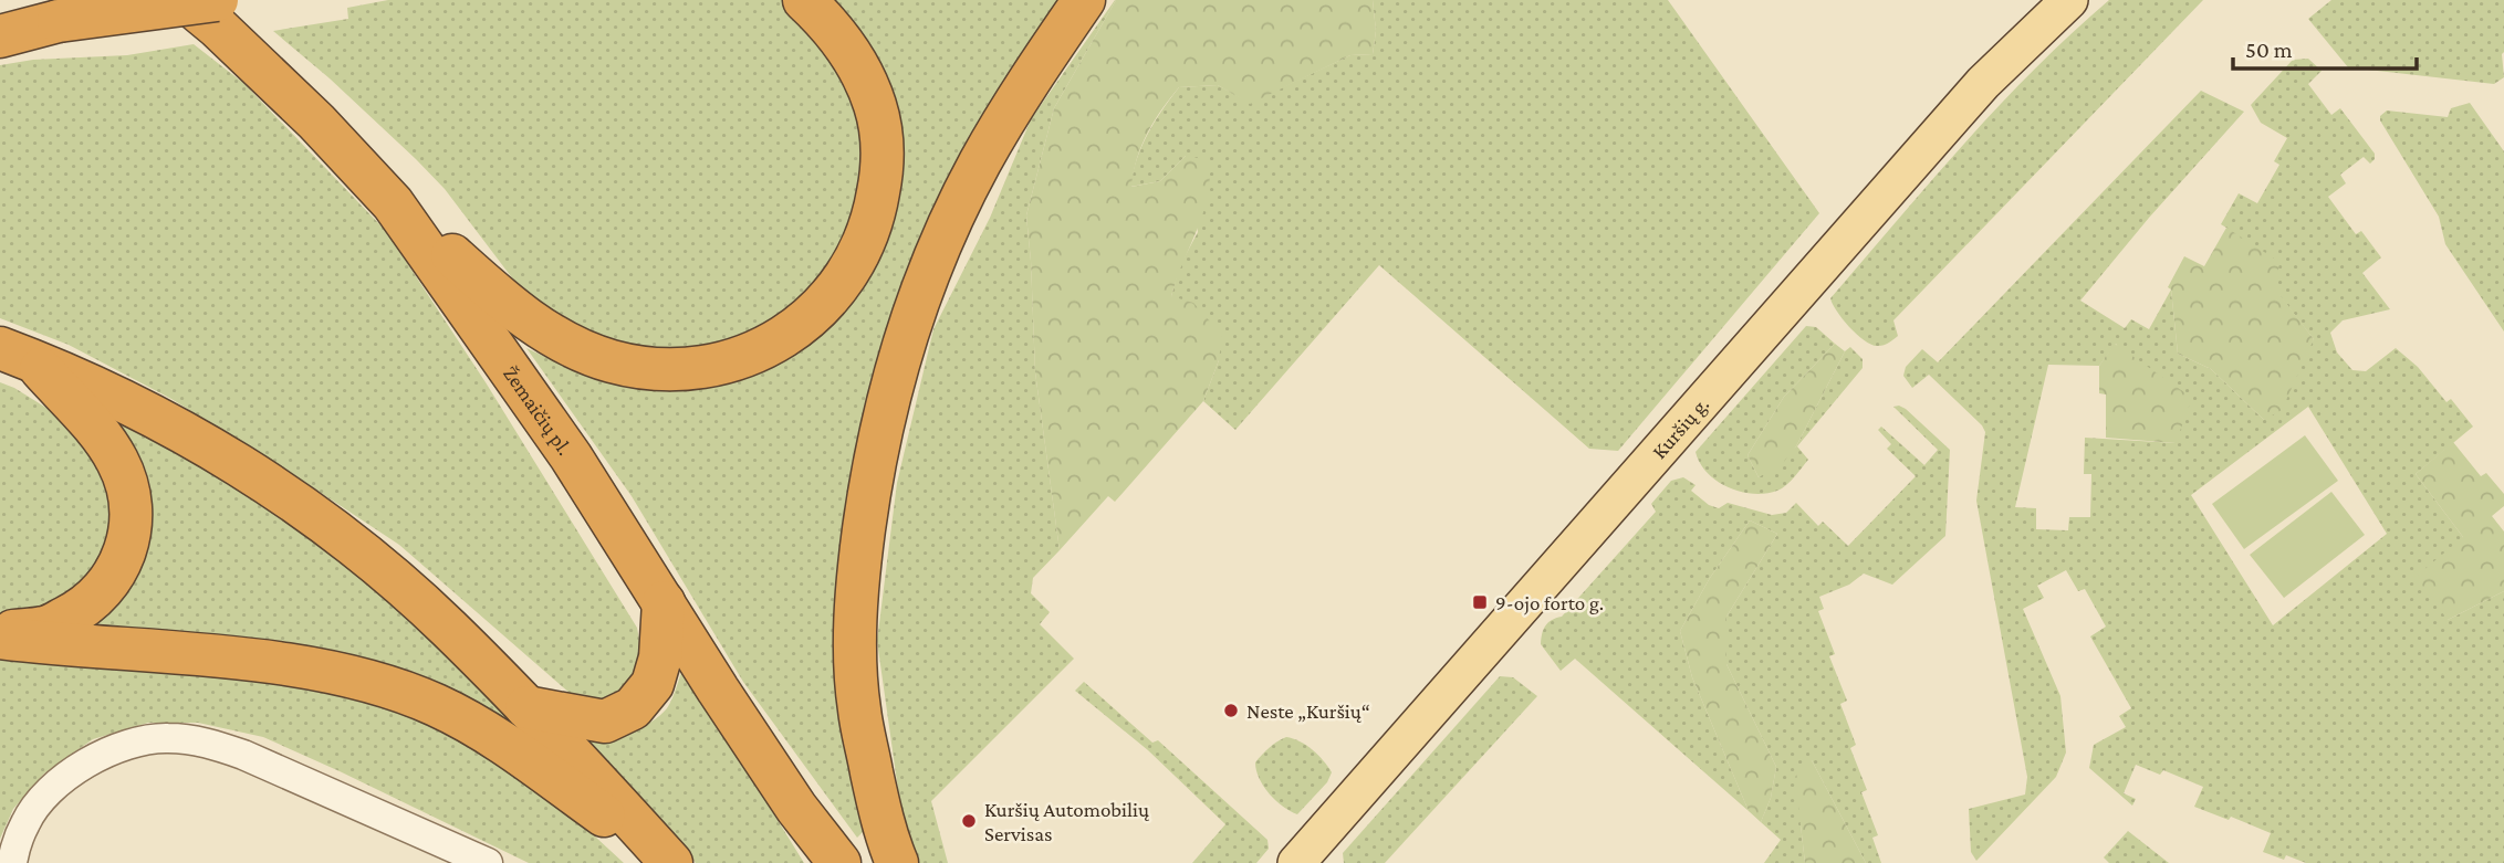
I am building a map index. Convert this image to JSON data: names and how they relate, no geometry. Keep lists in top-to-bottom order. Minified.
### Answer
{"streets":{"highway":["Žemaičių pl."],"main road":["Kuršių g."]},"places":{"transit":["9-ojo forto g."],"other":["Neste „Kuršių“","Kuršių Automobilių Servisas"]},"scale_bar":"50 m"}
